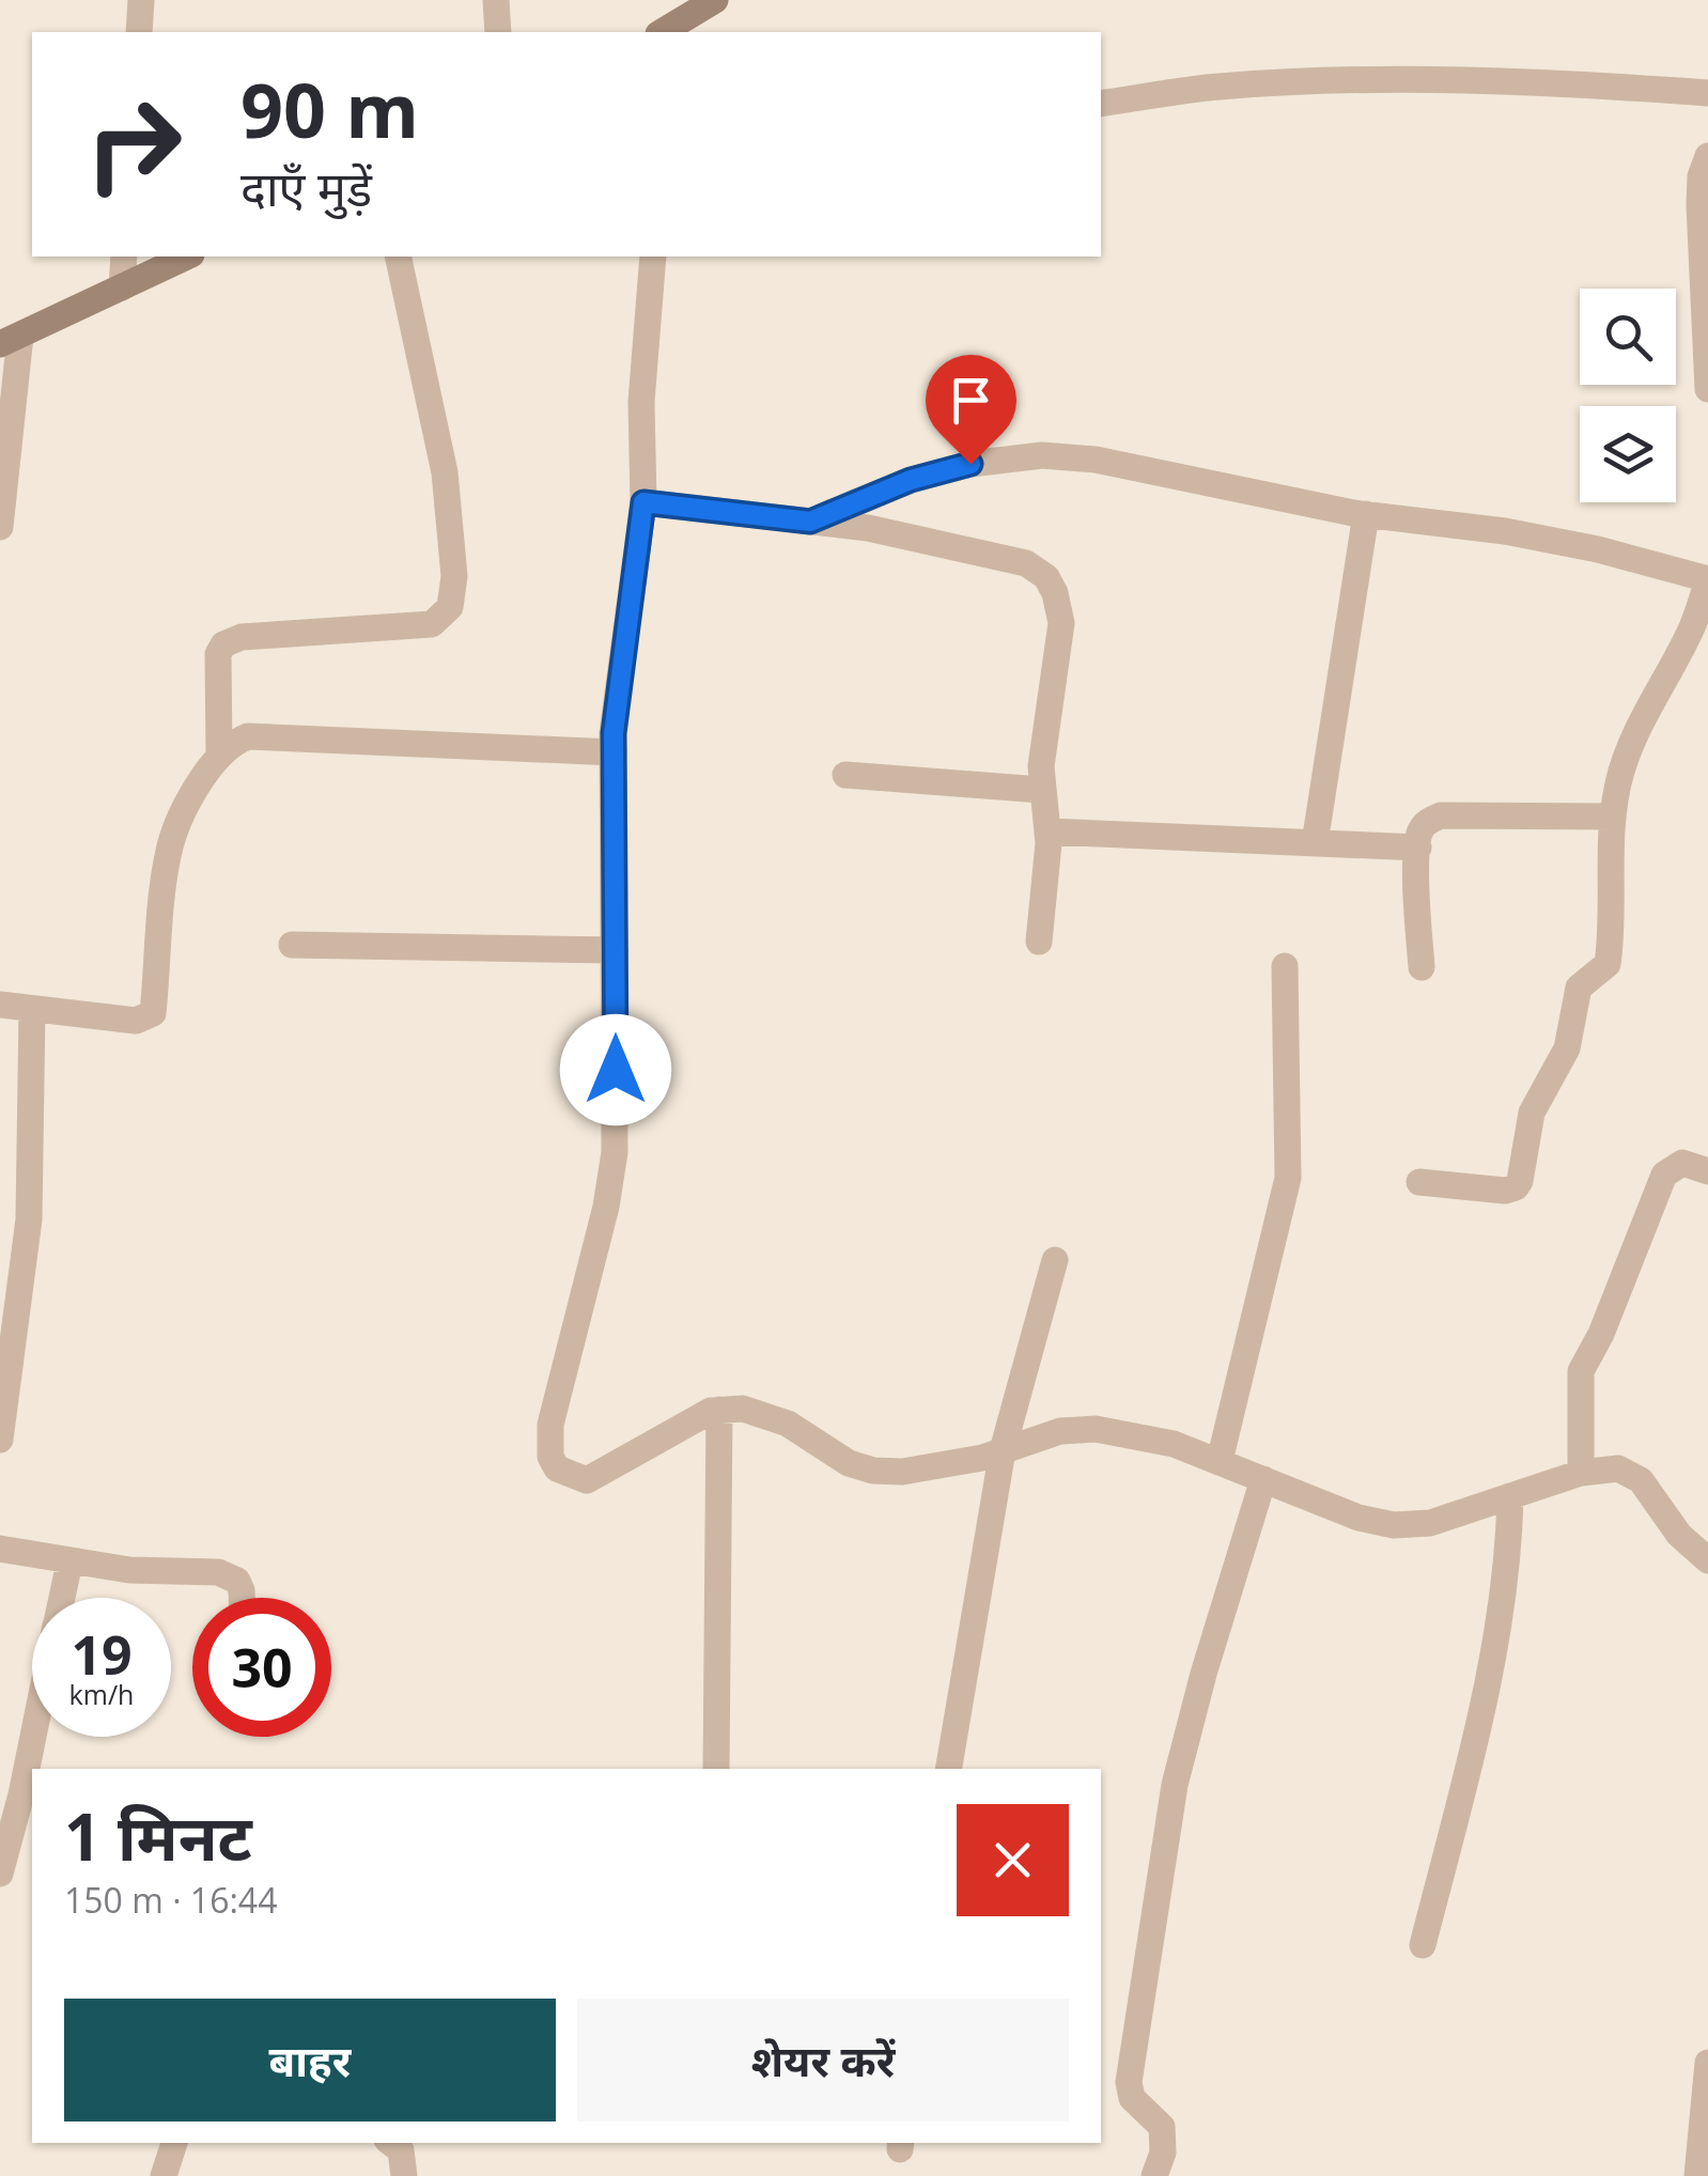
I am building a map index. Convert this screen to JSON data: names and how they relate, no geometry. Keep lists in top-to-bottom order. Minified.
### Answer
{"page":{"turn":["90 m","दाएँ मुड़ें"],"speed":"19 km/h","limit":"30","heading":["1 मिनट","150 m · 16:44"],"buttons":["बाहर","शेयर करें"]}}
